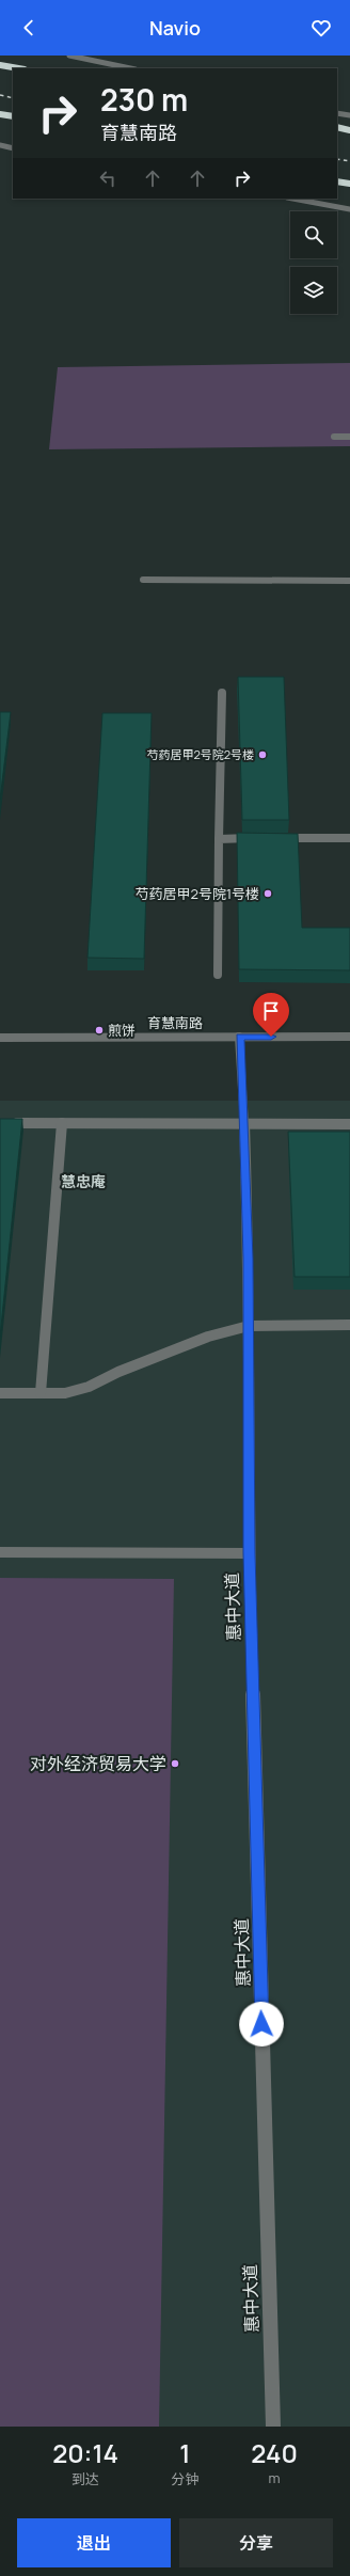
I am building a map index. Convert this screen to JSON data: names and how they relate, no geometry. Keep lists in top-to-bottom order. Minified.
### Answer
{"streets":{"street":["育慧南路","惠中大道"]},"crossings":[["育慧南路","惠中大道"]],"districts":["慧忠庵"],"places":["芍药居甲2号院2号楼","芍药居甲2号院1号楼","煎饼","对外经济贸易大学"],"page":{"header":"Navio","turn":["230 m","育慧南路"],"eta":["20:14","到达","1","分钟","240","m"],"buttons":["退出","分享"]}}
